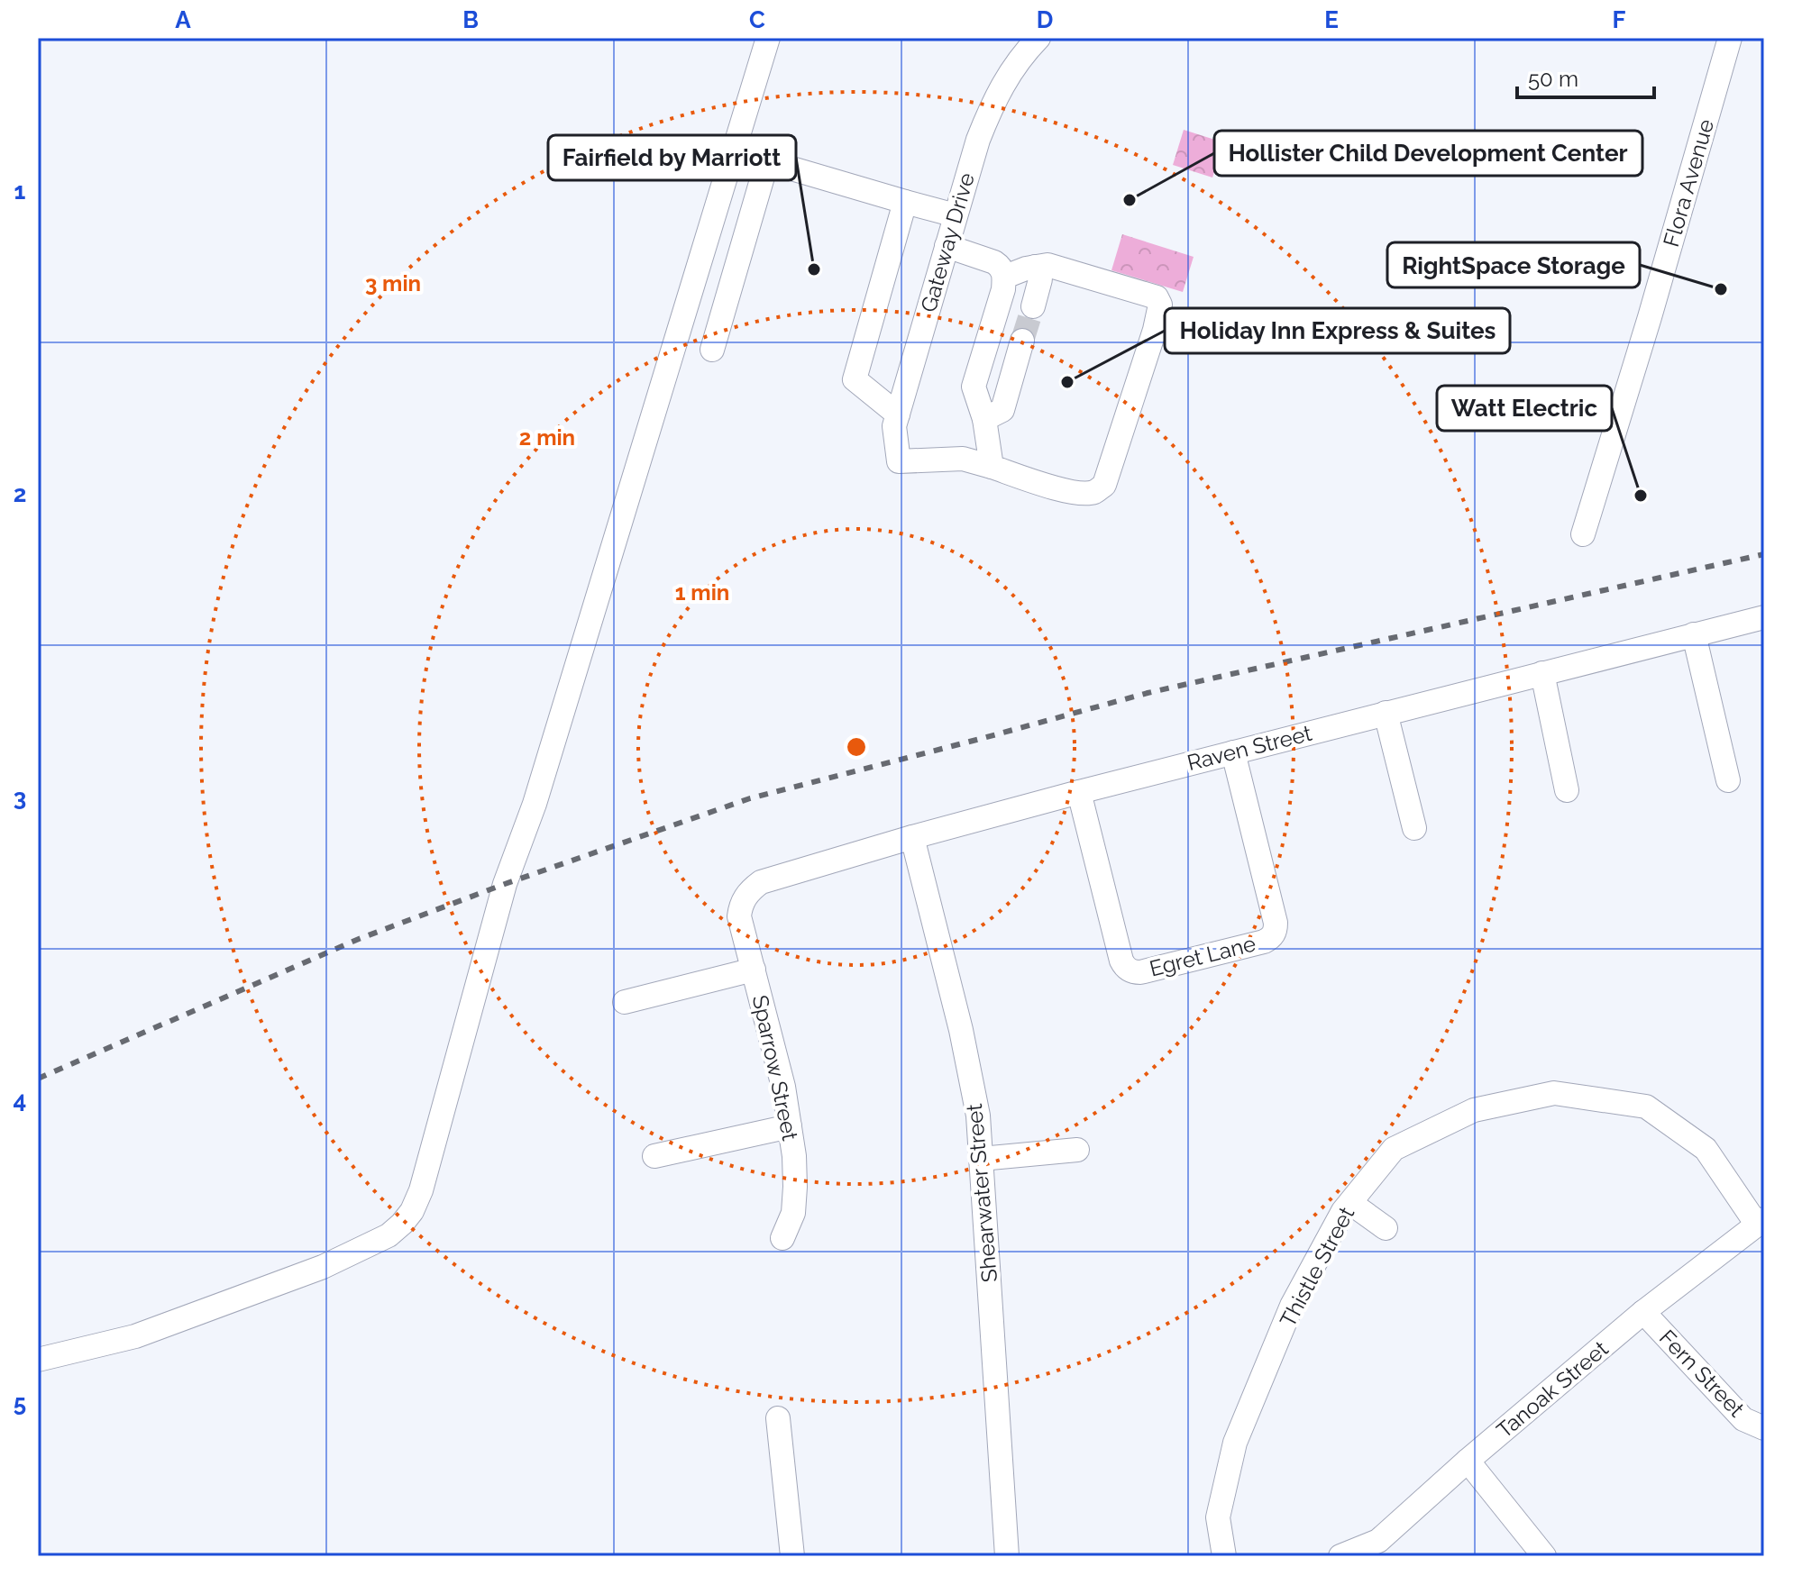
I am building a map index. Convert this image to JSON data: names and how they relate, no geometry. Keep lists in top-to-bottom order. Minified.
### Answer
{"streets":{"street":["Flora Avenue","Gateway Drive","Raven Street","Egret Lane","Sparrow Street","Shearwater Street","Thistle Street","Fern Street","Tanoak Street"]},"crossings":[["Raven Street","Egret Lane"],["Raven Street","Sparrow Street"],["Raven Street","Shearwater Street"],["Thistle Street","Tanoak Street"],["Fern Street","Tanoak Street"]],"places":["Hollister Child Development Center","Fairfield by Marriott","RightSpace Storage","Holiday Inn Express & Suites","Watt Electric"],"scale_bar":"50 m","grid":{"columns":["A","B","C","D","E","F"],"rows":["1","2","3","4","5"]},"rings":["3 min","2 min","1 min"]}
